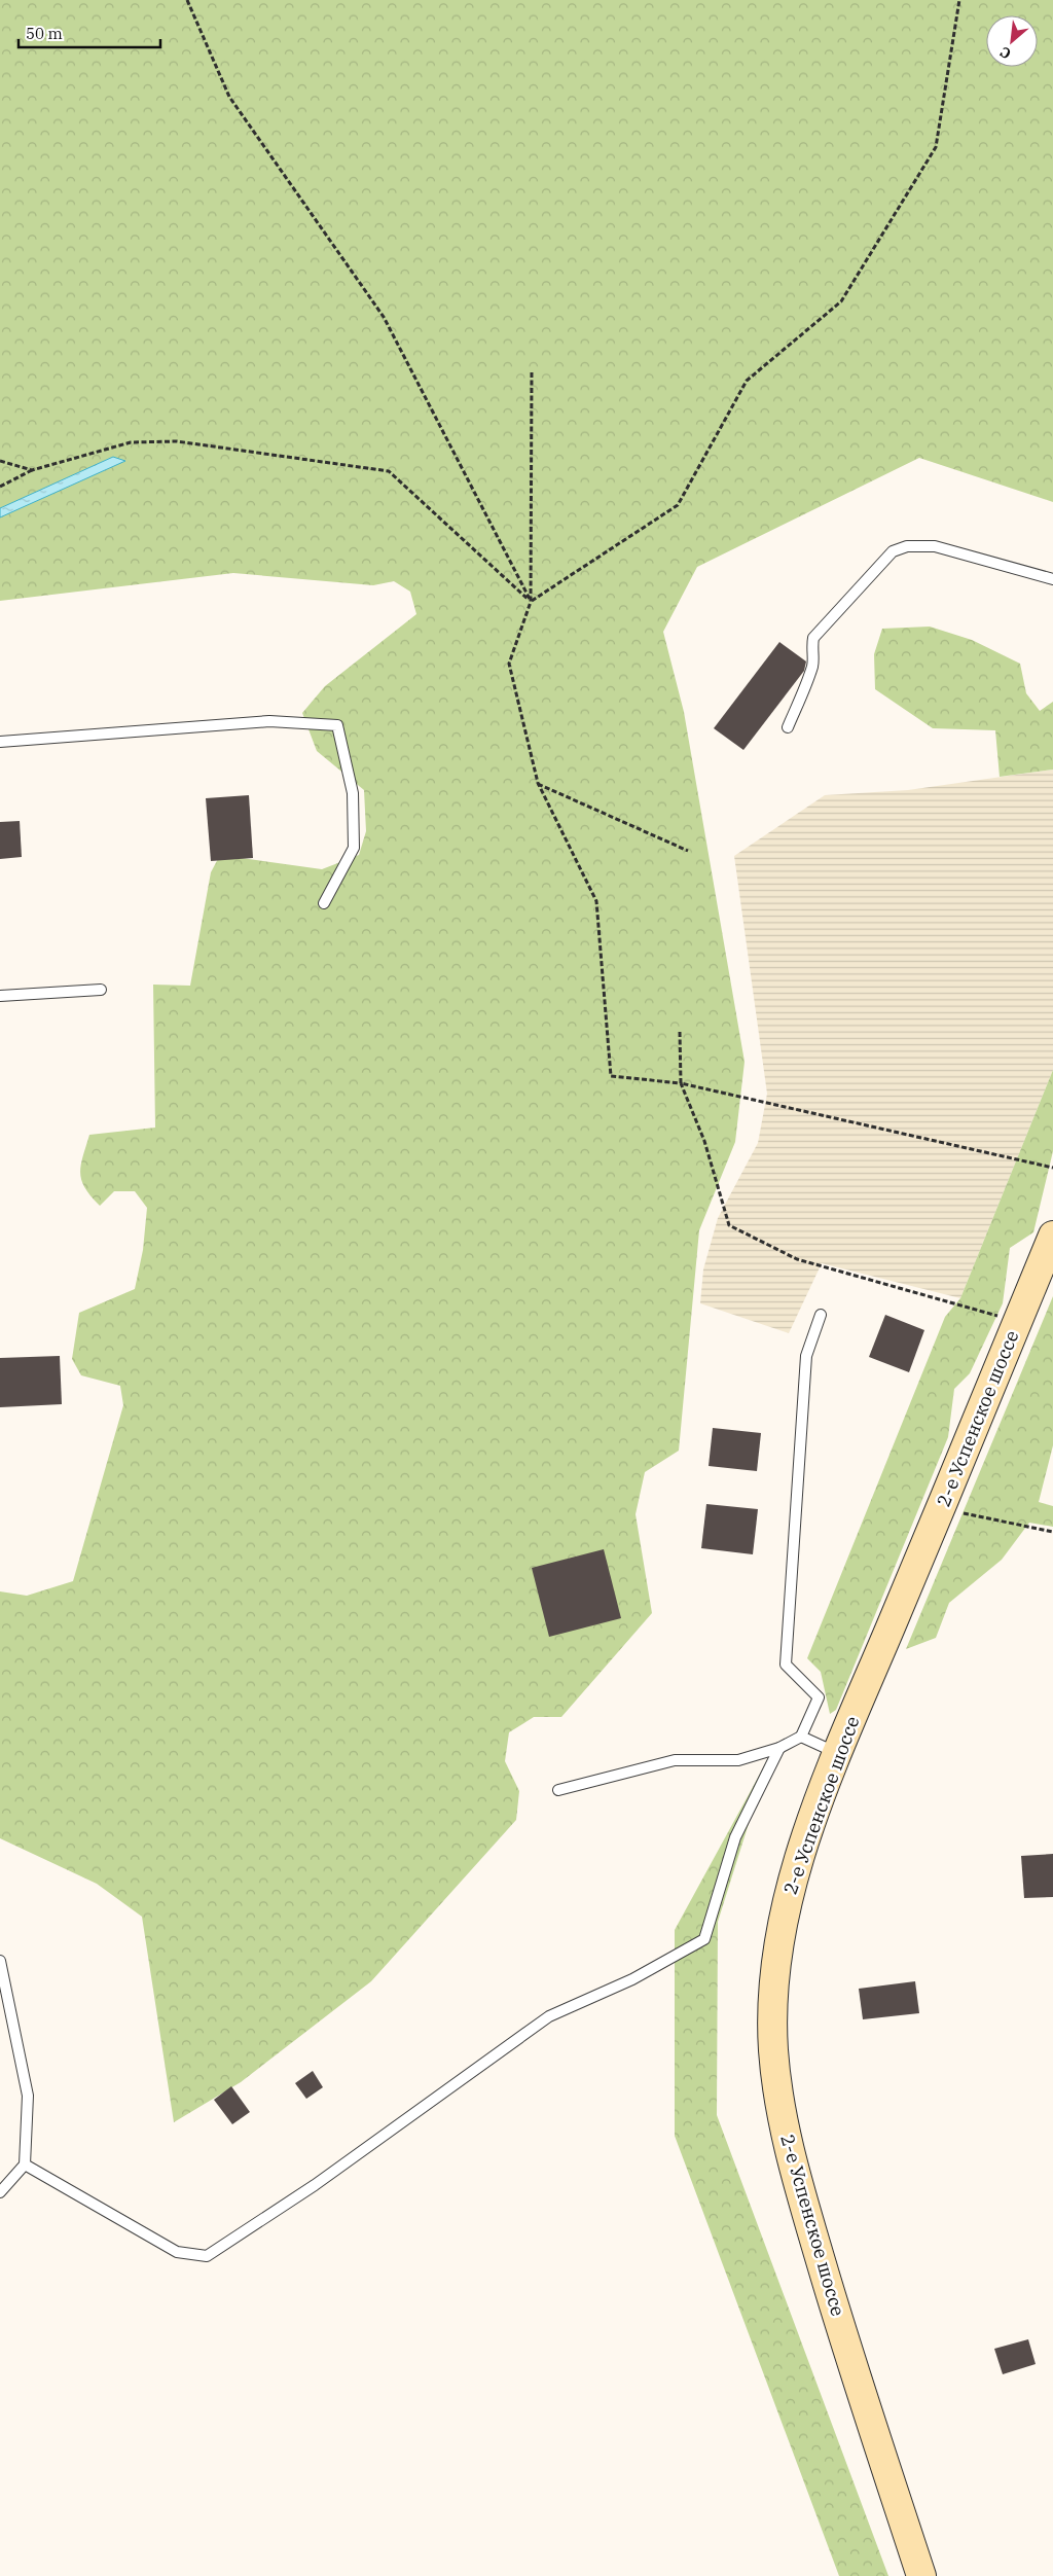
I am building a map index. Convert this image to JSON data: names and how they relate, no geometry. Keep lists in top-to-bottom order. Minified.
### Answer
{"streets":{"main road":["2-е Успенское шоссе"]},"scale_bar":"50 m","north":"bottom left"}
